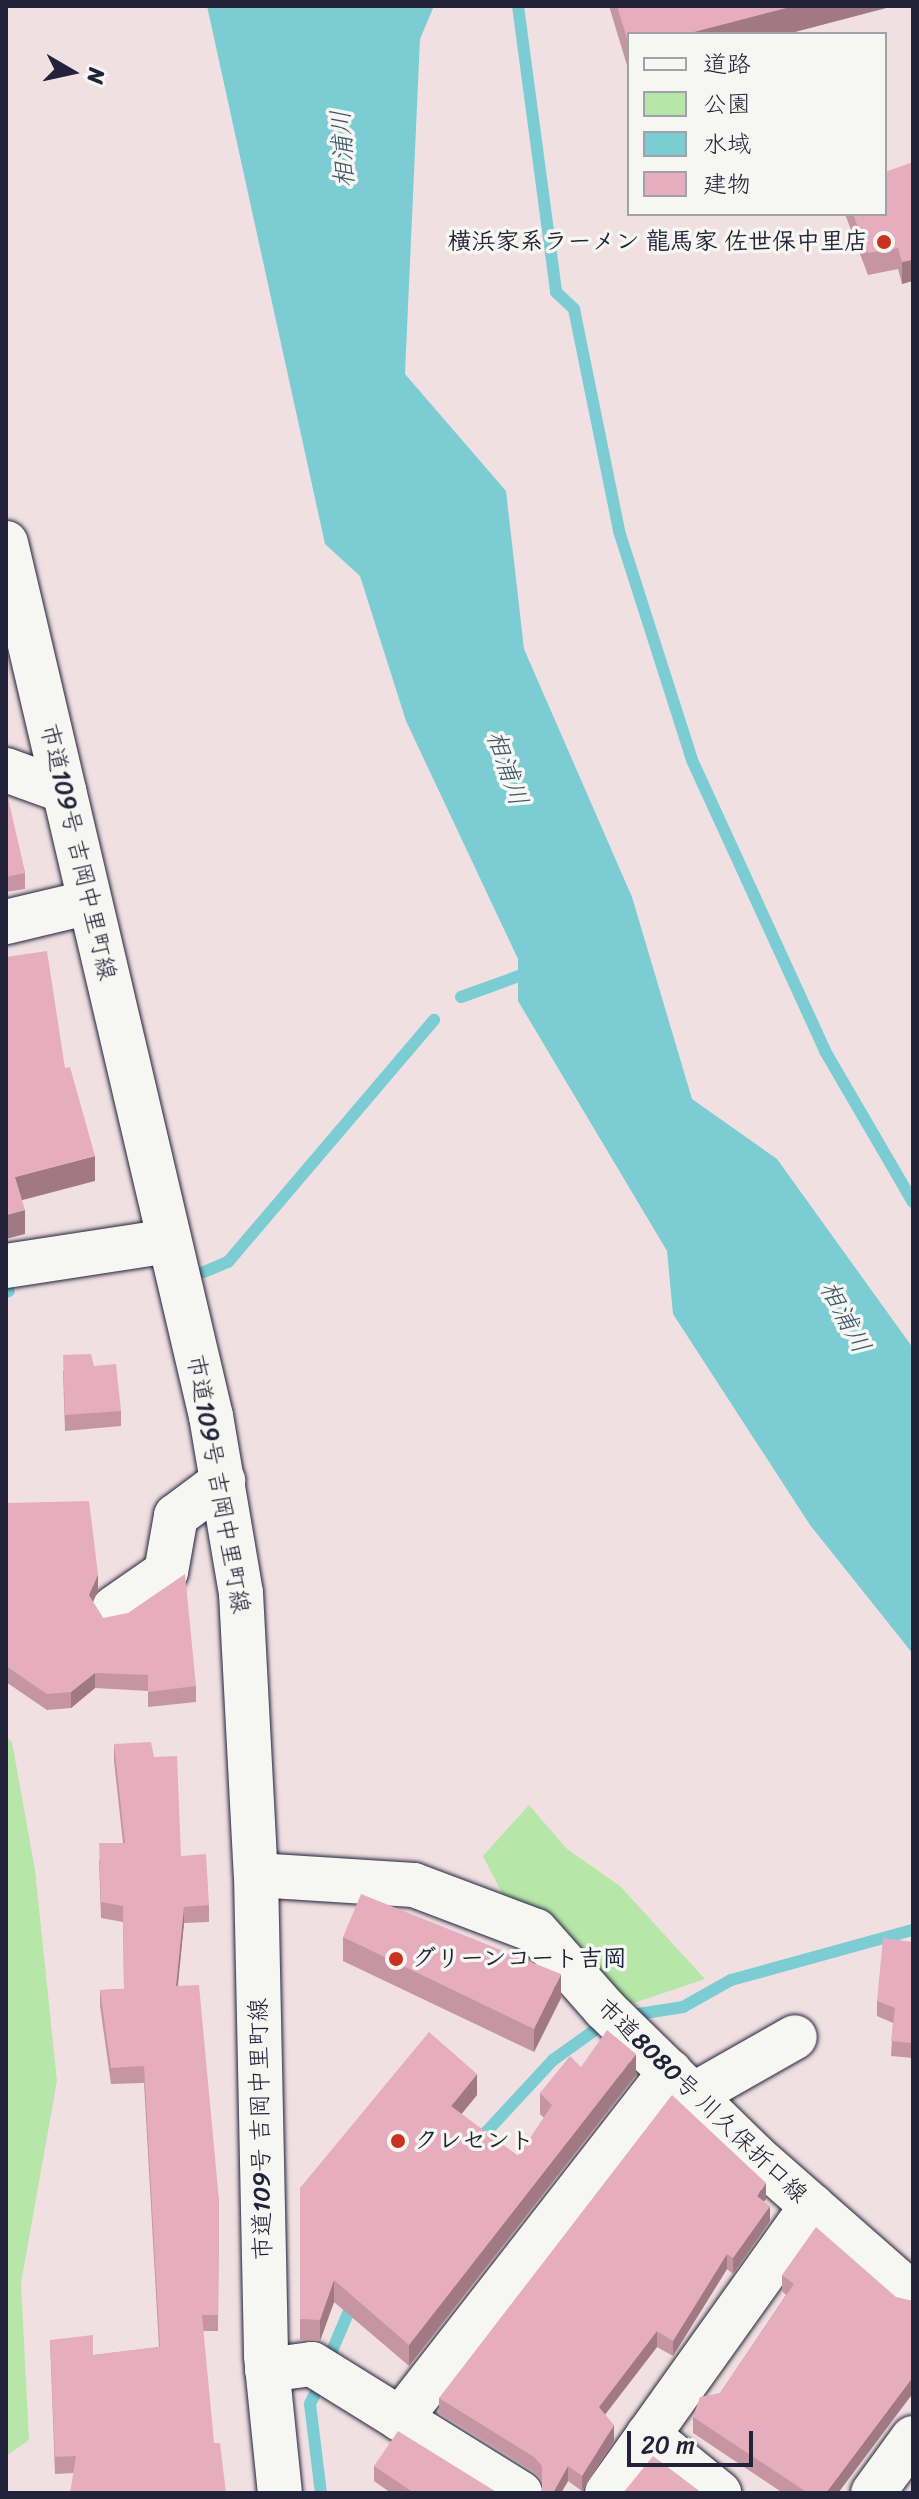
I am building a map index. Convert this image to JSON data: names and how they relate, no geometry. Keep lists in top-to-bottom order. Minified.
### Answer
{"streets":{"street":["市道109号 吉岡中里町線","市道8080号 川久保折口線"]},"crossings":[["市道109号 吉岡中里町線","市道8080号 川久保折口線"]],"water":["相浦川"],"places":["横浜家系ラーメン 龍馬家 佐世保中里店","グリーンコート吉岡","クレセント"],"legend":["道路","公園","水域","建物"],"scale_bar":"20 m","north":"right"}
